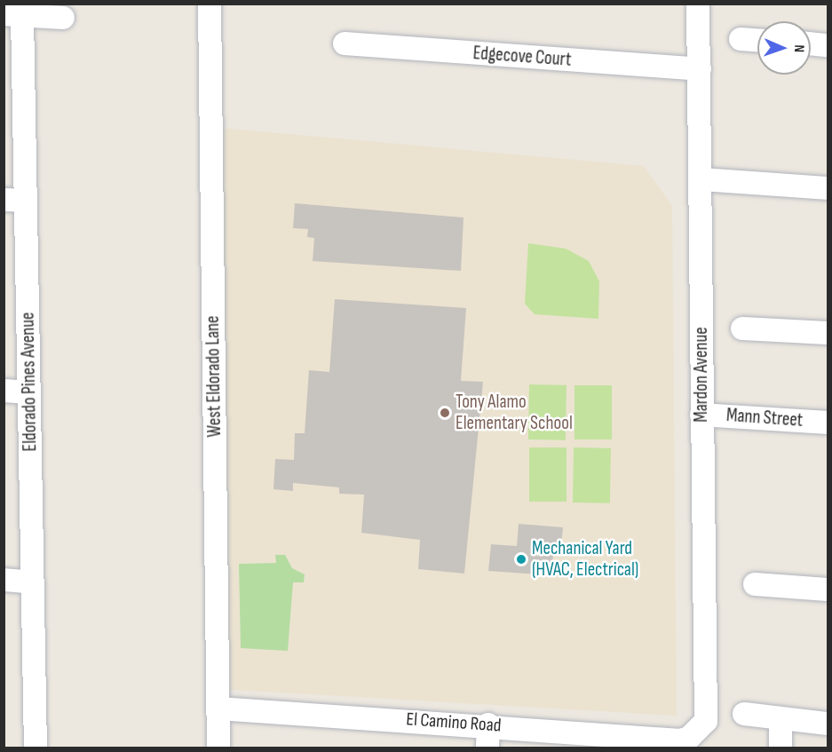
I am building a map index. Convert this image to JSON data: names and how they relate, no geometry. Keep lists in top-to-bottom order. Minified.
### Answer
{"streets":{"street":["Edgecove Court","Mardon Avenue","West Eldorado Lane","Eldorado Pines Avenue","Mann Street","El Camino Road"]},"crossings":[["Edgecove Court","Mardon Avenue"],["Mardon Avenue","Mann Street"],["Mardon Avenue","El Camino Road"],["West Eldorado Lane","El Camino Road"]],"places":["Tony Alamo Elementary School","Mechanical Yard (HVAC, Electrical)"],"north":"right"}
